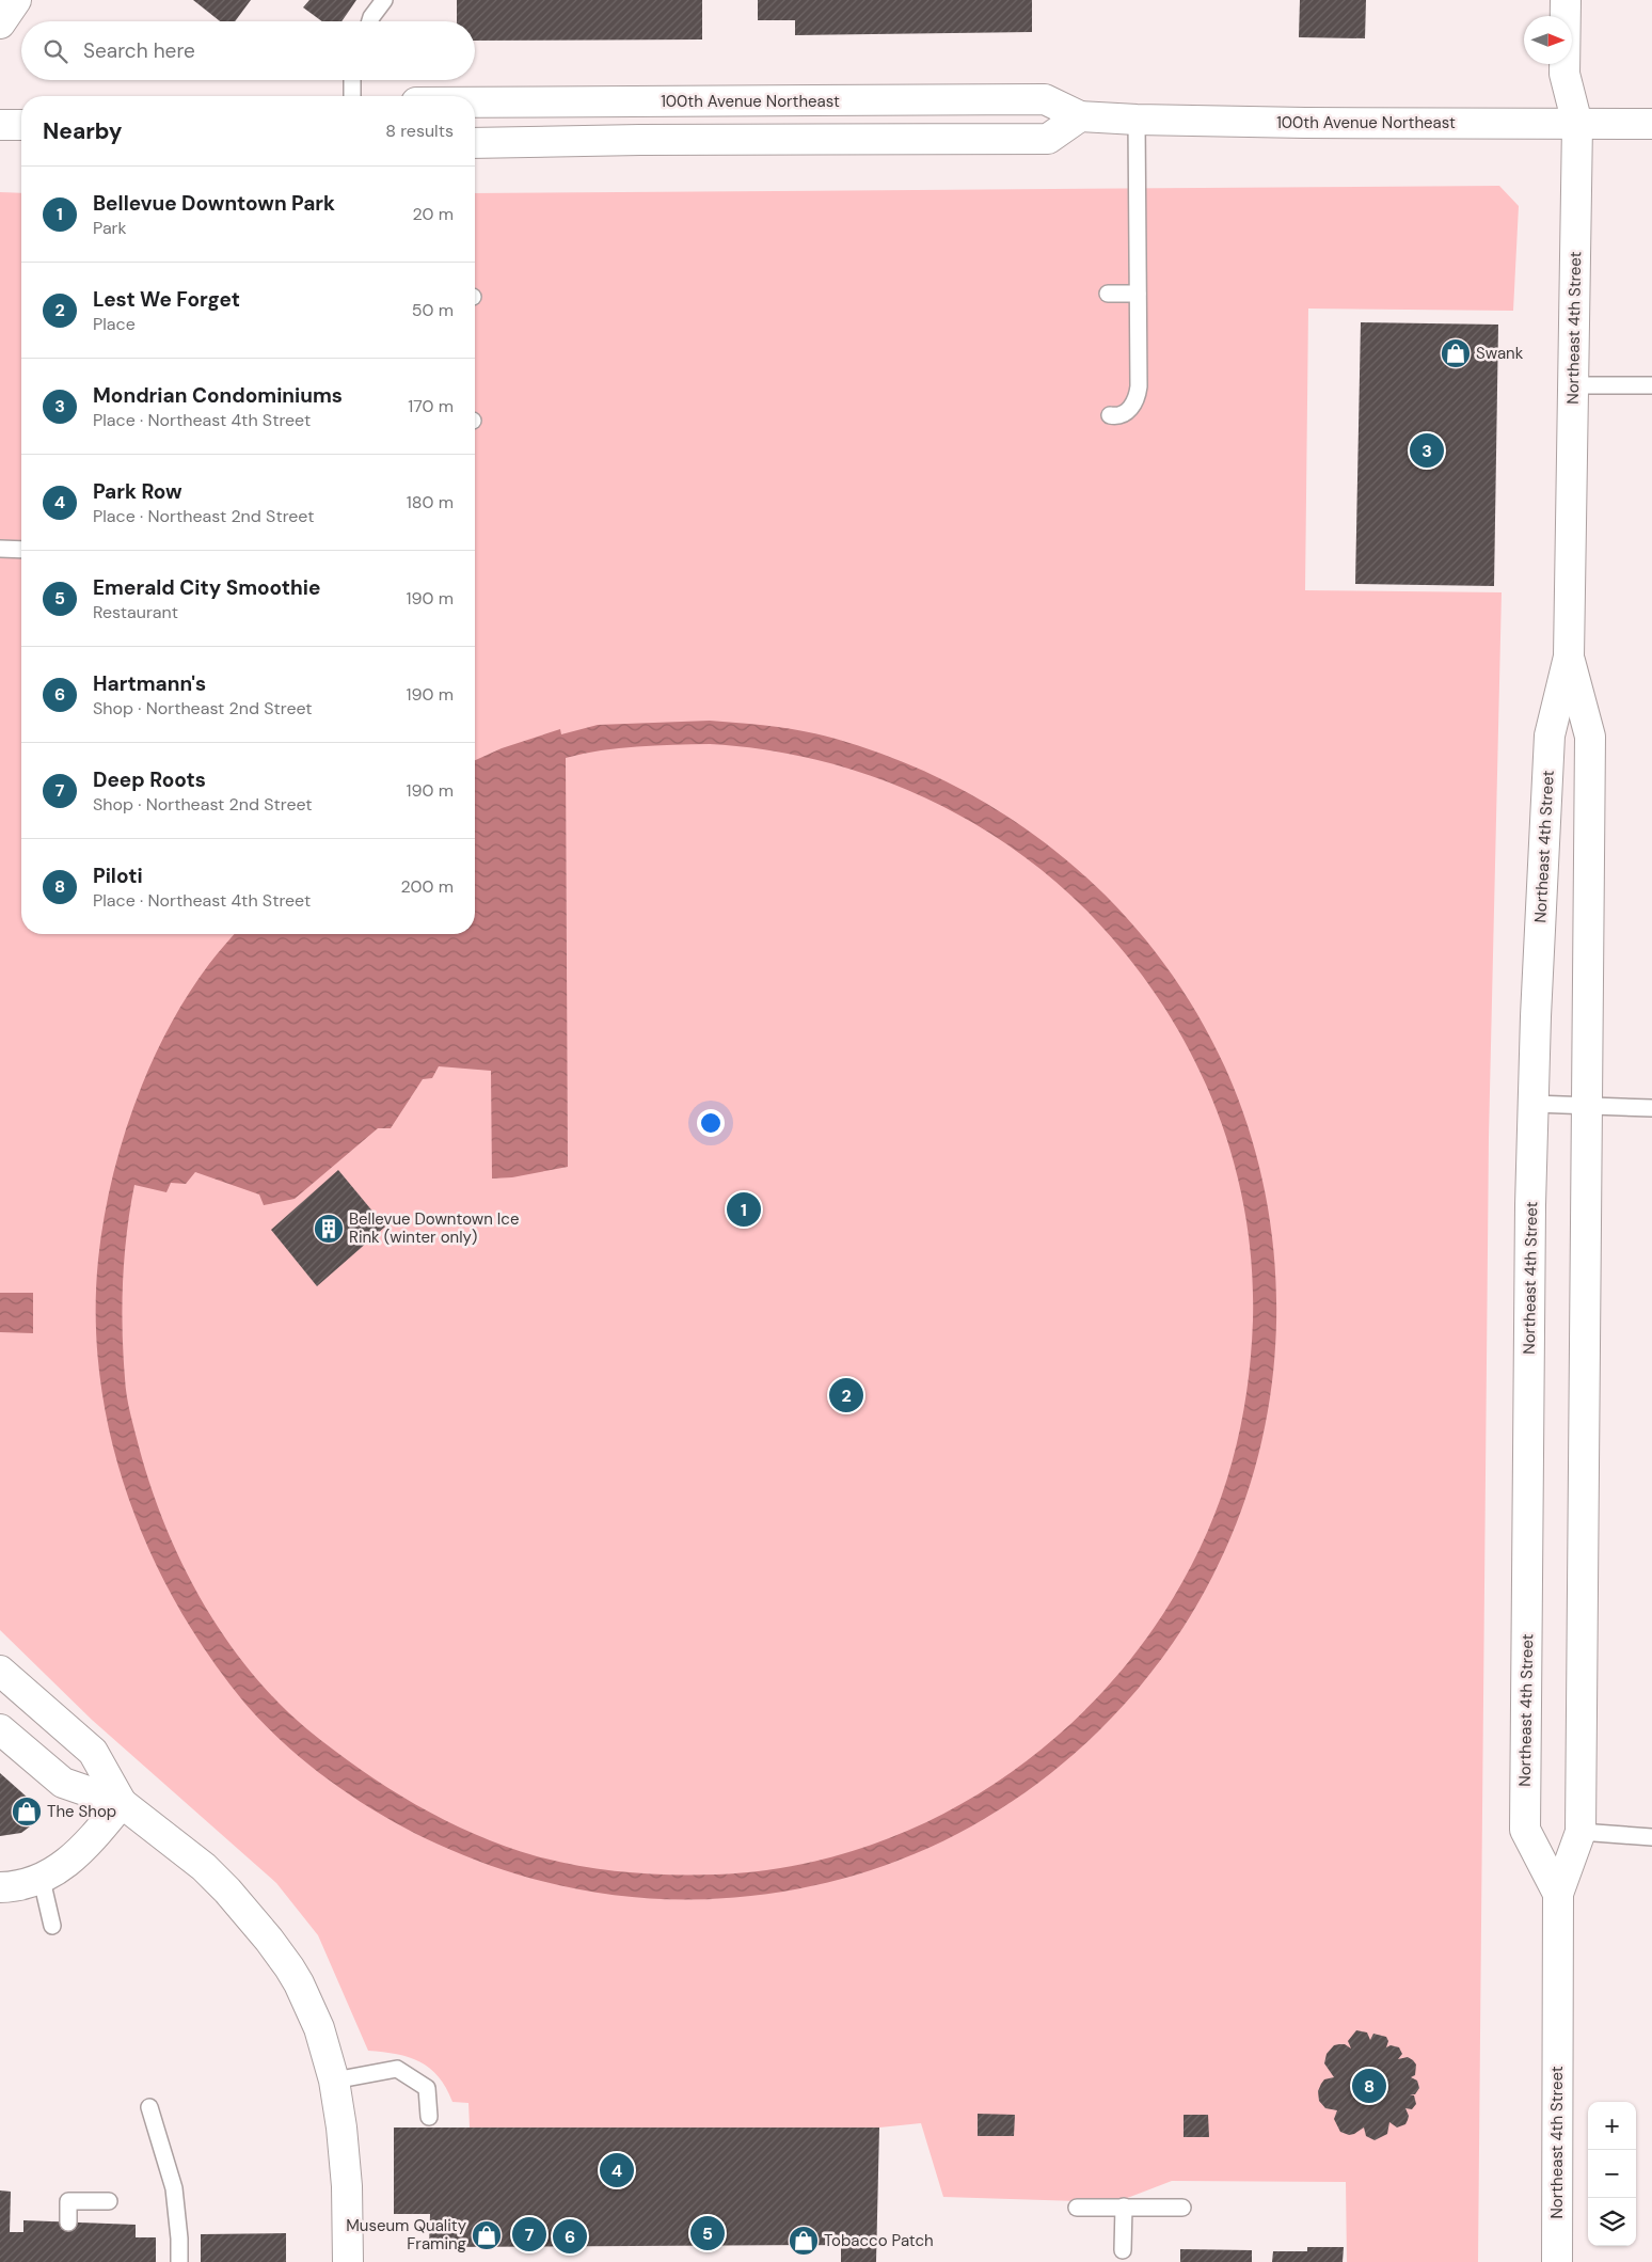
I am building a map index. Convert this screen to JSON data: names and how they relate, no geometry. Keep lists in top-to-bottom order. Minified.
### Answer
{"streets":{"main road":["100th Avenue Northeast","Northeast 4th Street"]},"crossings":[["100th Avenue Northeast","Northeast 4th Street"]],"places":{"shop":["Swank","The Shop","Museum Quality Framing","Tobacco Patch"],"building":["Bellevue Downtown Ice Rink (winter only)"]},"north":"right","page":{"search":"Search here","heading":["Nearby","8 results"],"list":[{"mark":"1","name":"Bellevue Downtown Park","note":"Park","value":"20 m"},{"mark":"2","name":"Lest We Forget","note":"Place","value":"50 m"},{"mark":"3","name":"Mondrian Condominiums","note":"Place · Northeast 4th Street","value":"170 m"},{"mark":"4","name":"Park Row","note":"Place · Northeast 2nd Street","value":"180 m"},{"mark":"5","name":"Emerald City Smoothie","note":"Restaurant","value":"190 m"},{"mark":"6","name":"Hartmann's","note":"Shop · Northeast 2nd Street","value":"190 m"},{"mark":"7","name":"Deep Roots","note":"Shop · Northeast 2nd Street","value":"190 m"},{"mark":"8","name":"Piloti","note":"Place · Northeast 4th Street","value":"200 m"}],"pins":["3","1","2","8","4","5","7","6"],"map_buttons":["+","−"]}}
